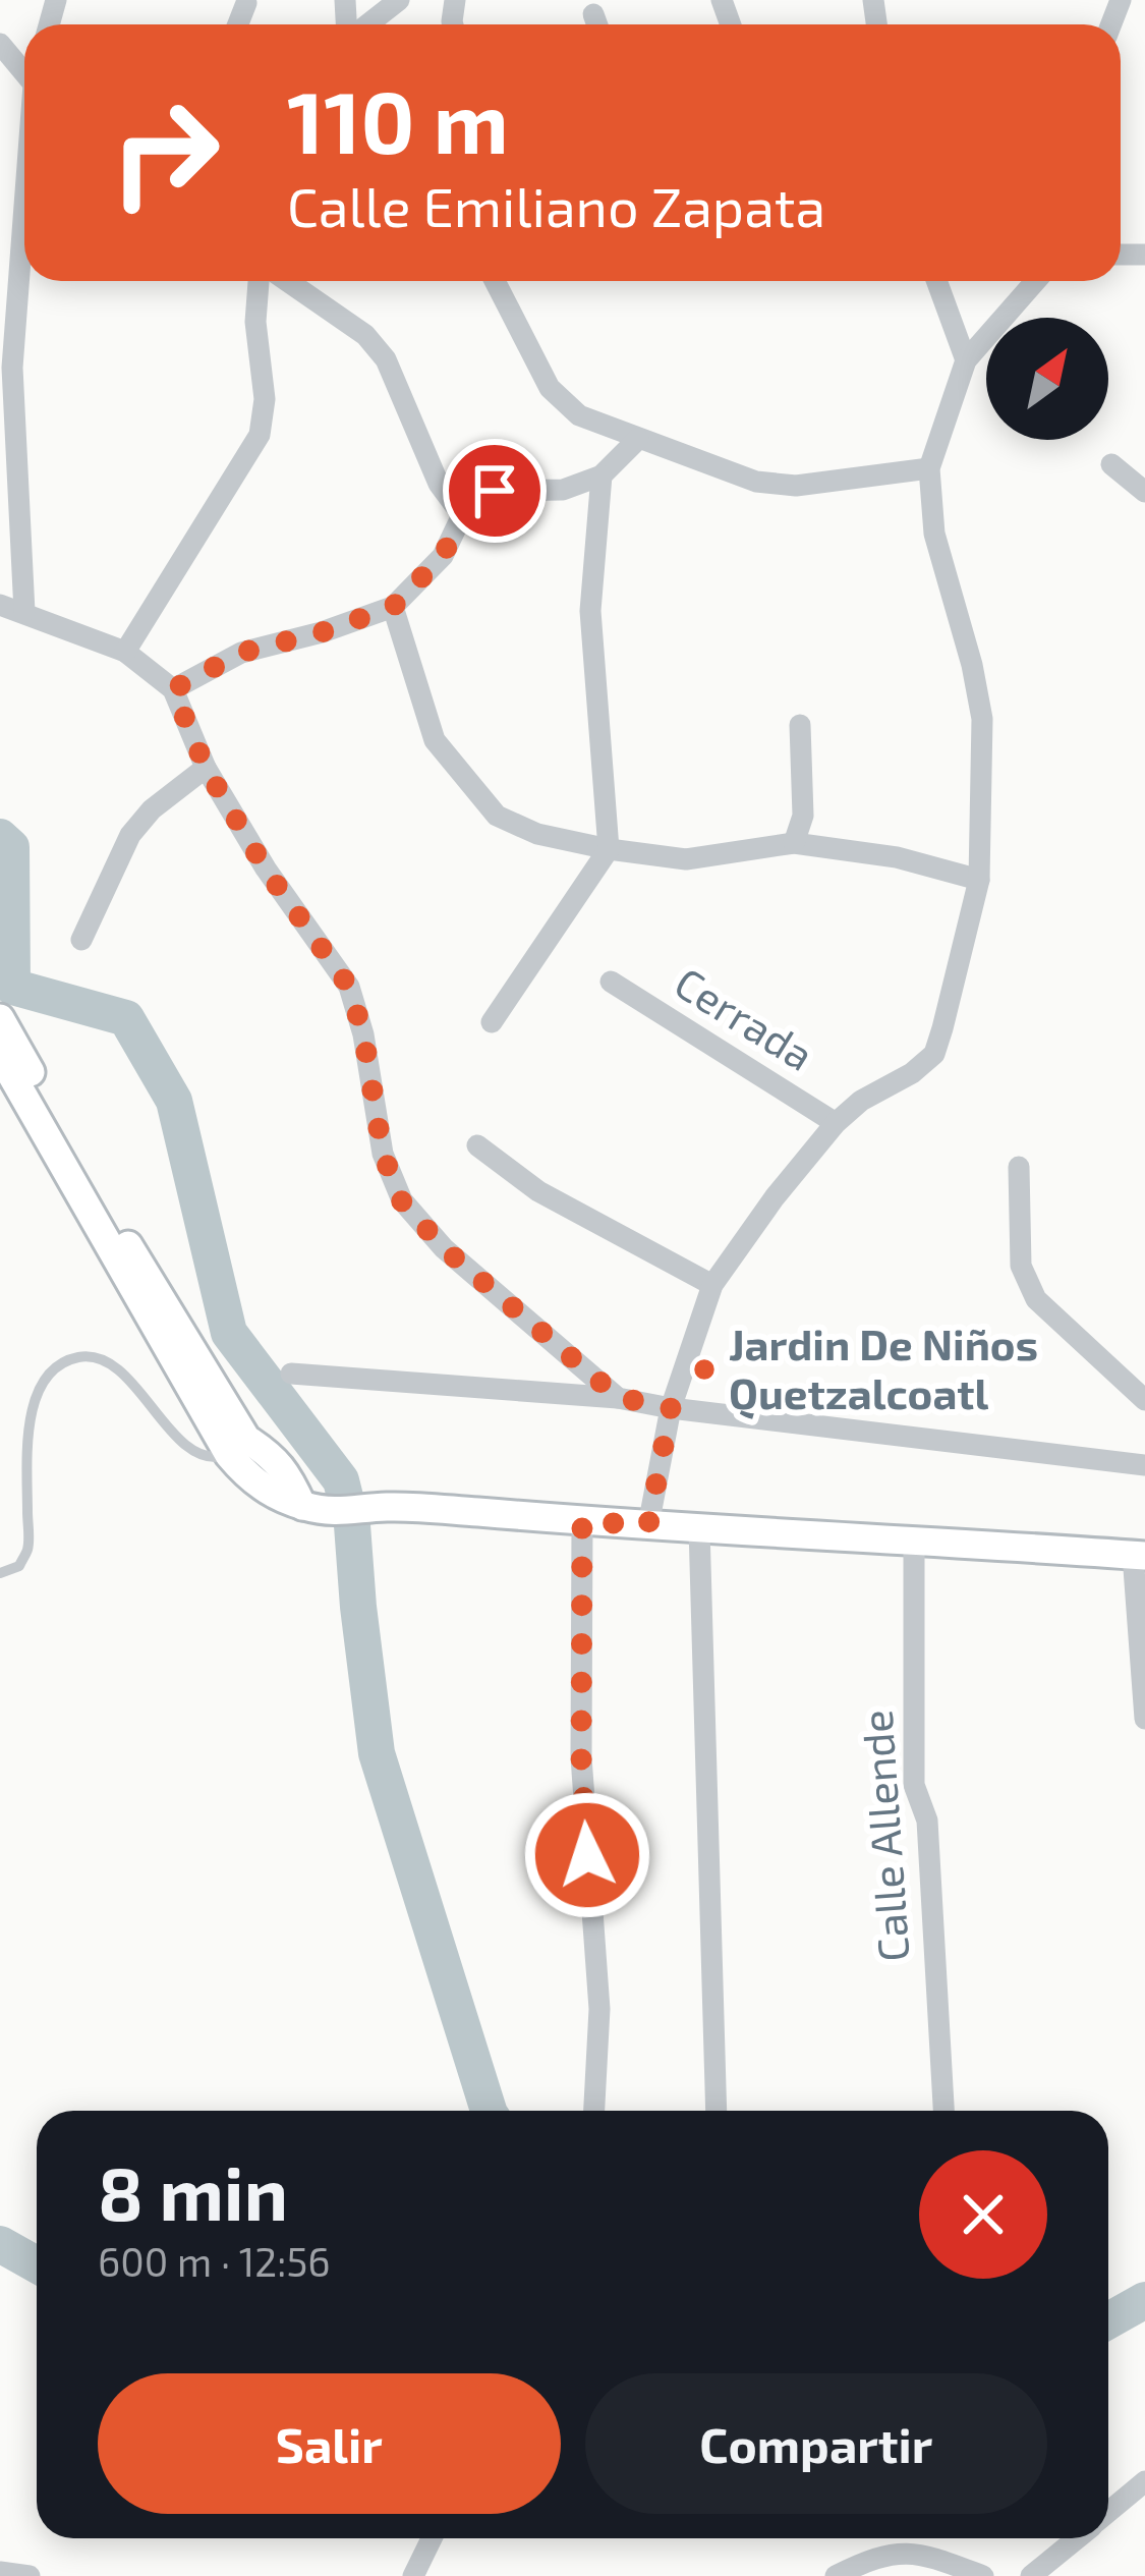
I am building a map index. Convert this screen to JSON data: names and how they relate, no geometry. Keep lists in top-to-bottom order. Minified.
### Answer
{"streets":{"street":["Cerrada","Calle Allende"]},"places":["Jardin De Niños Quetzalcoatl"],"north":"top right","page":{"turn":["110 m","Calle Emiliano Zapata"],"heading":["8 min","600 m · 12:56"],"buttons":["Salir","Compartir"]}}
